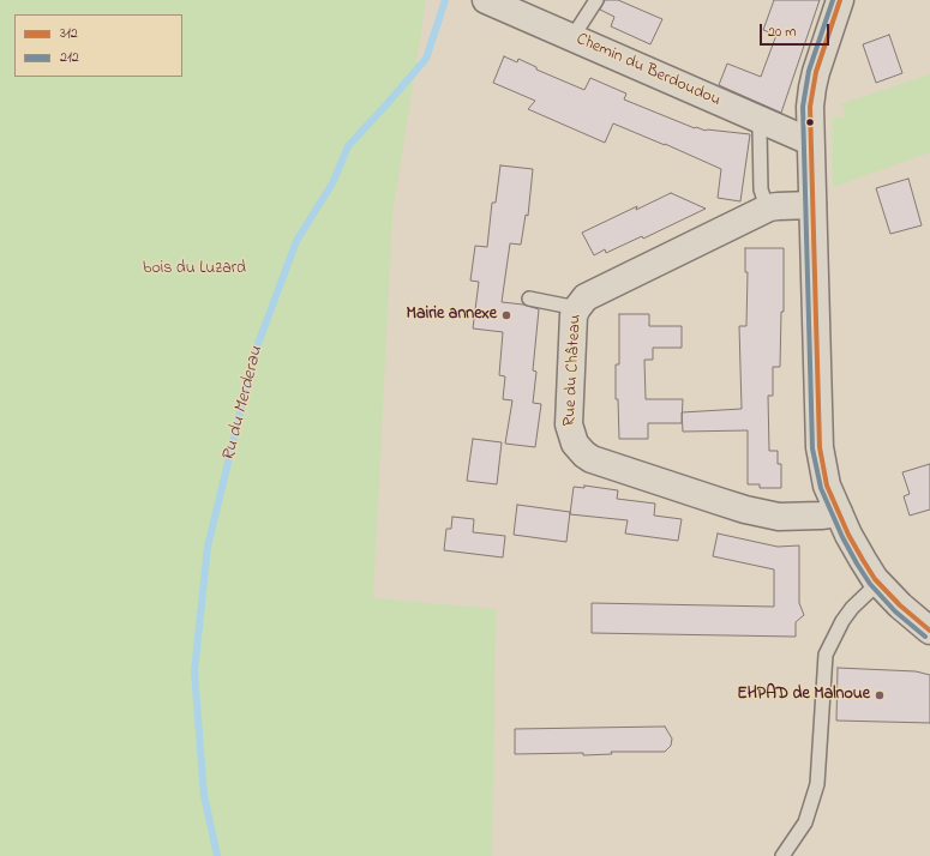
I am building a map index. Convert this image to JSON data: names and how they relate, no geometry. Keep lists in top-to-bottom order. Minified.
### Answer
{"streets":{"street":["Chemin du Berdoudou","Rue du Château"]},"water":["Ru du Merderau"],"parks":["bois du Luzard"],"places":["Mairie annexe","EHPAD de Malnoue"],"lines":["transit line 312","transit line 212"],"legend":["312","212"],"scale_bar":"20 m"}
